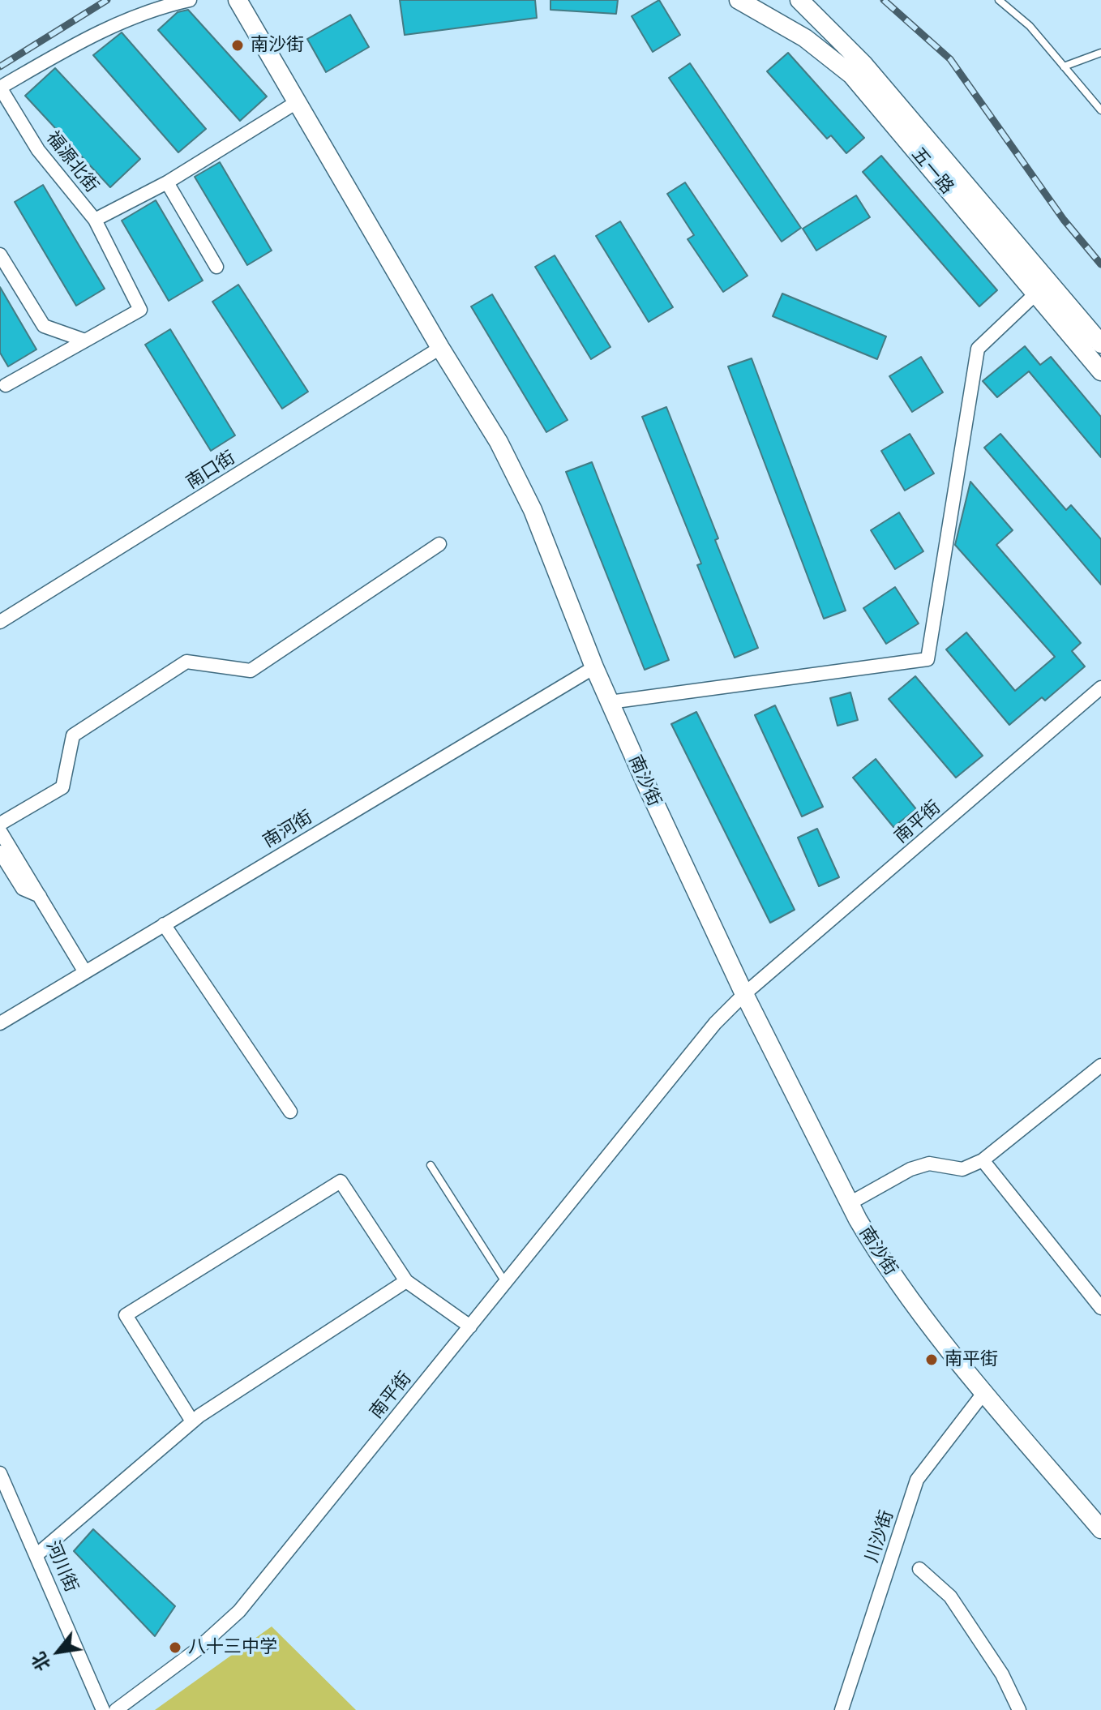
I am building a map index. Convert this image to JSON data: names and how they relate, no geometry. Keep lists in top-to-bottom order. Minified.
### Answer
{"streets":{"street":["福源北街","五一路","南口街","南沙街","南平街","南河街","川沙街","河川街"]},"crossings":[["南口街","南沙街"],["南沙街","南平街"],["南沙街","南河街"],["南沙街","川沙街"]],"places":["南沙街","南平街","八十三中学"],"north":"bottom left"}
